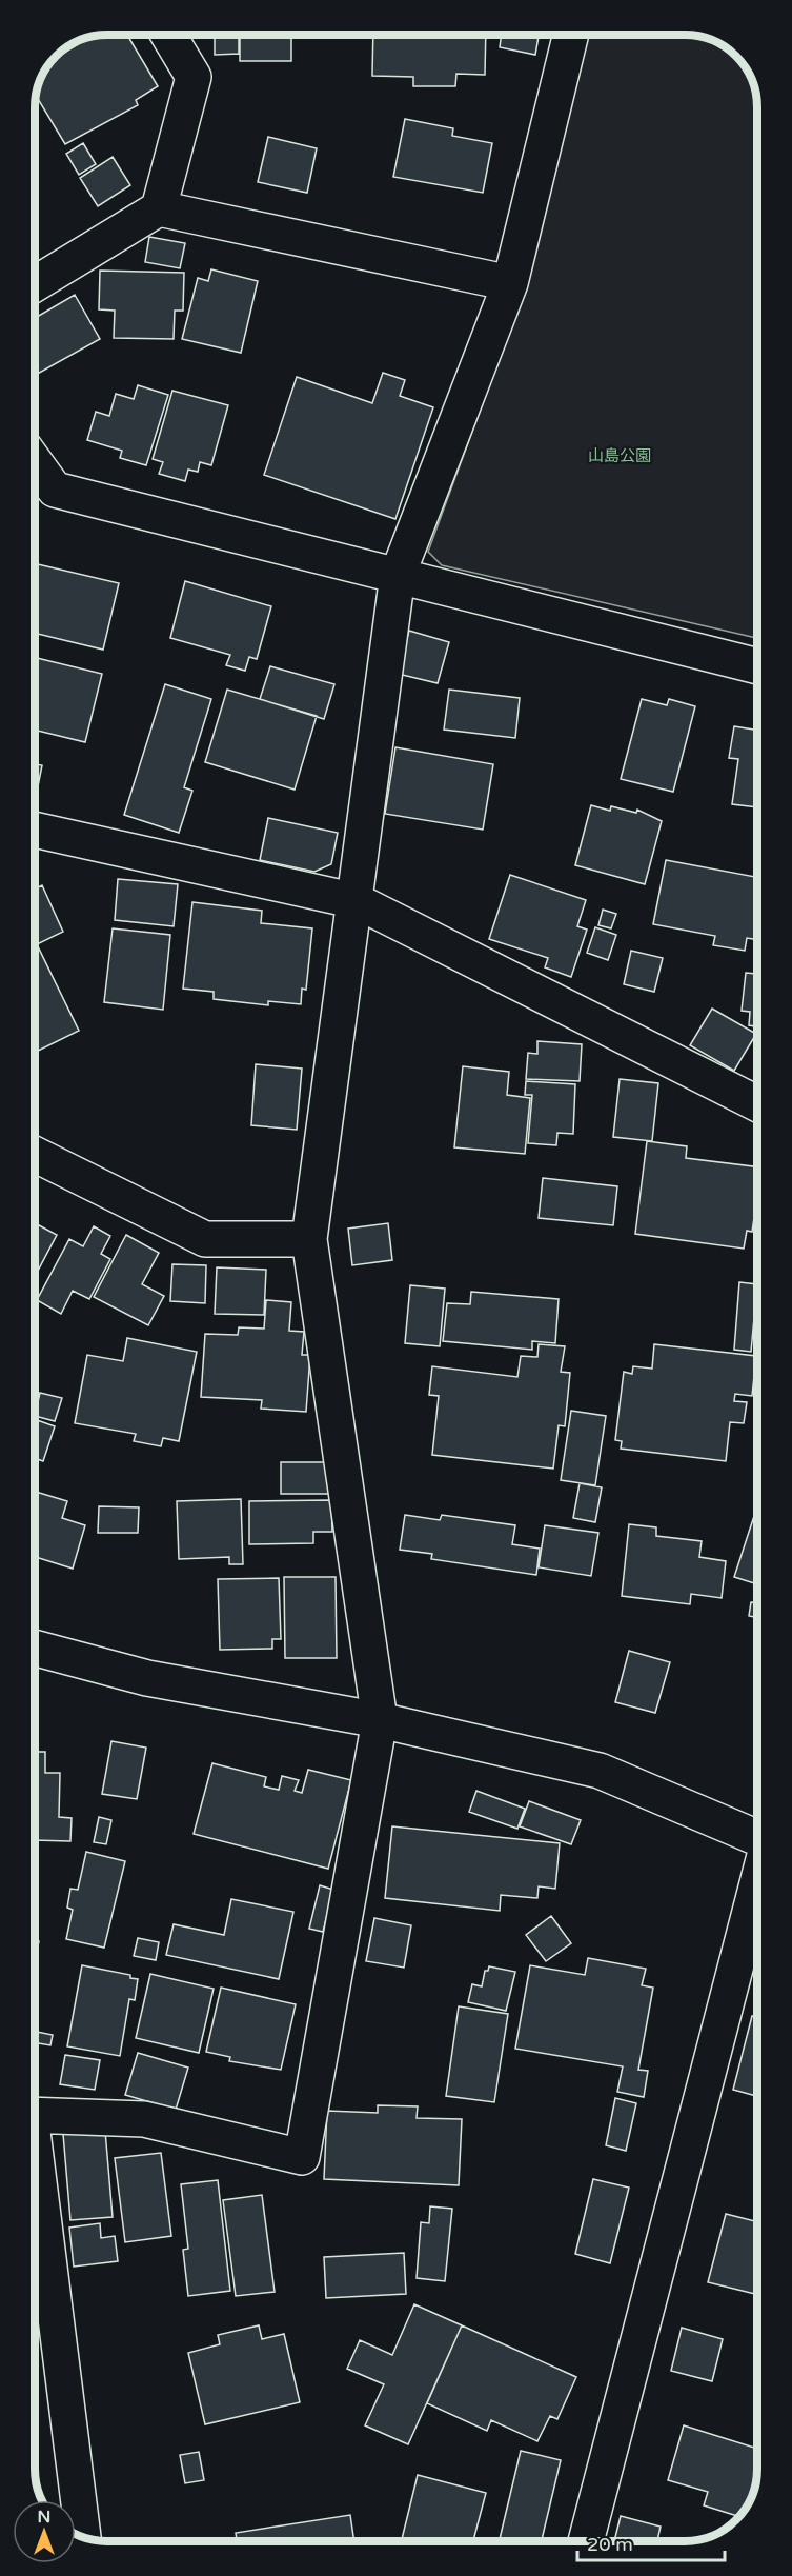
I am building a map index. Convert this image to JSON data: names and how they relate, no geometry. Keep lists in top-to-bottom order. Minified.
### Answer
{"parks":["山島公園"],"scale_bar":"20 m","north":"top"}
